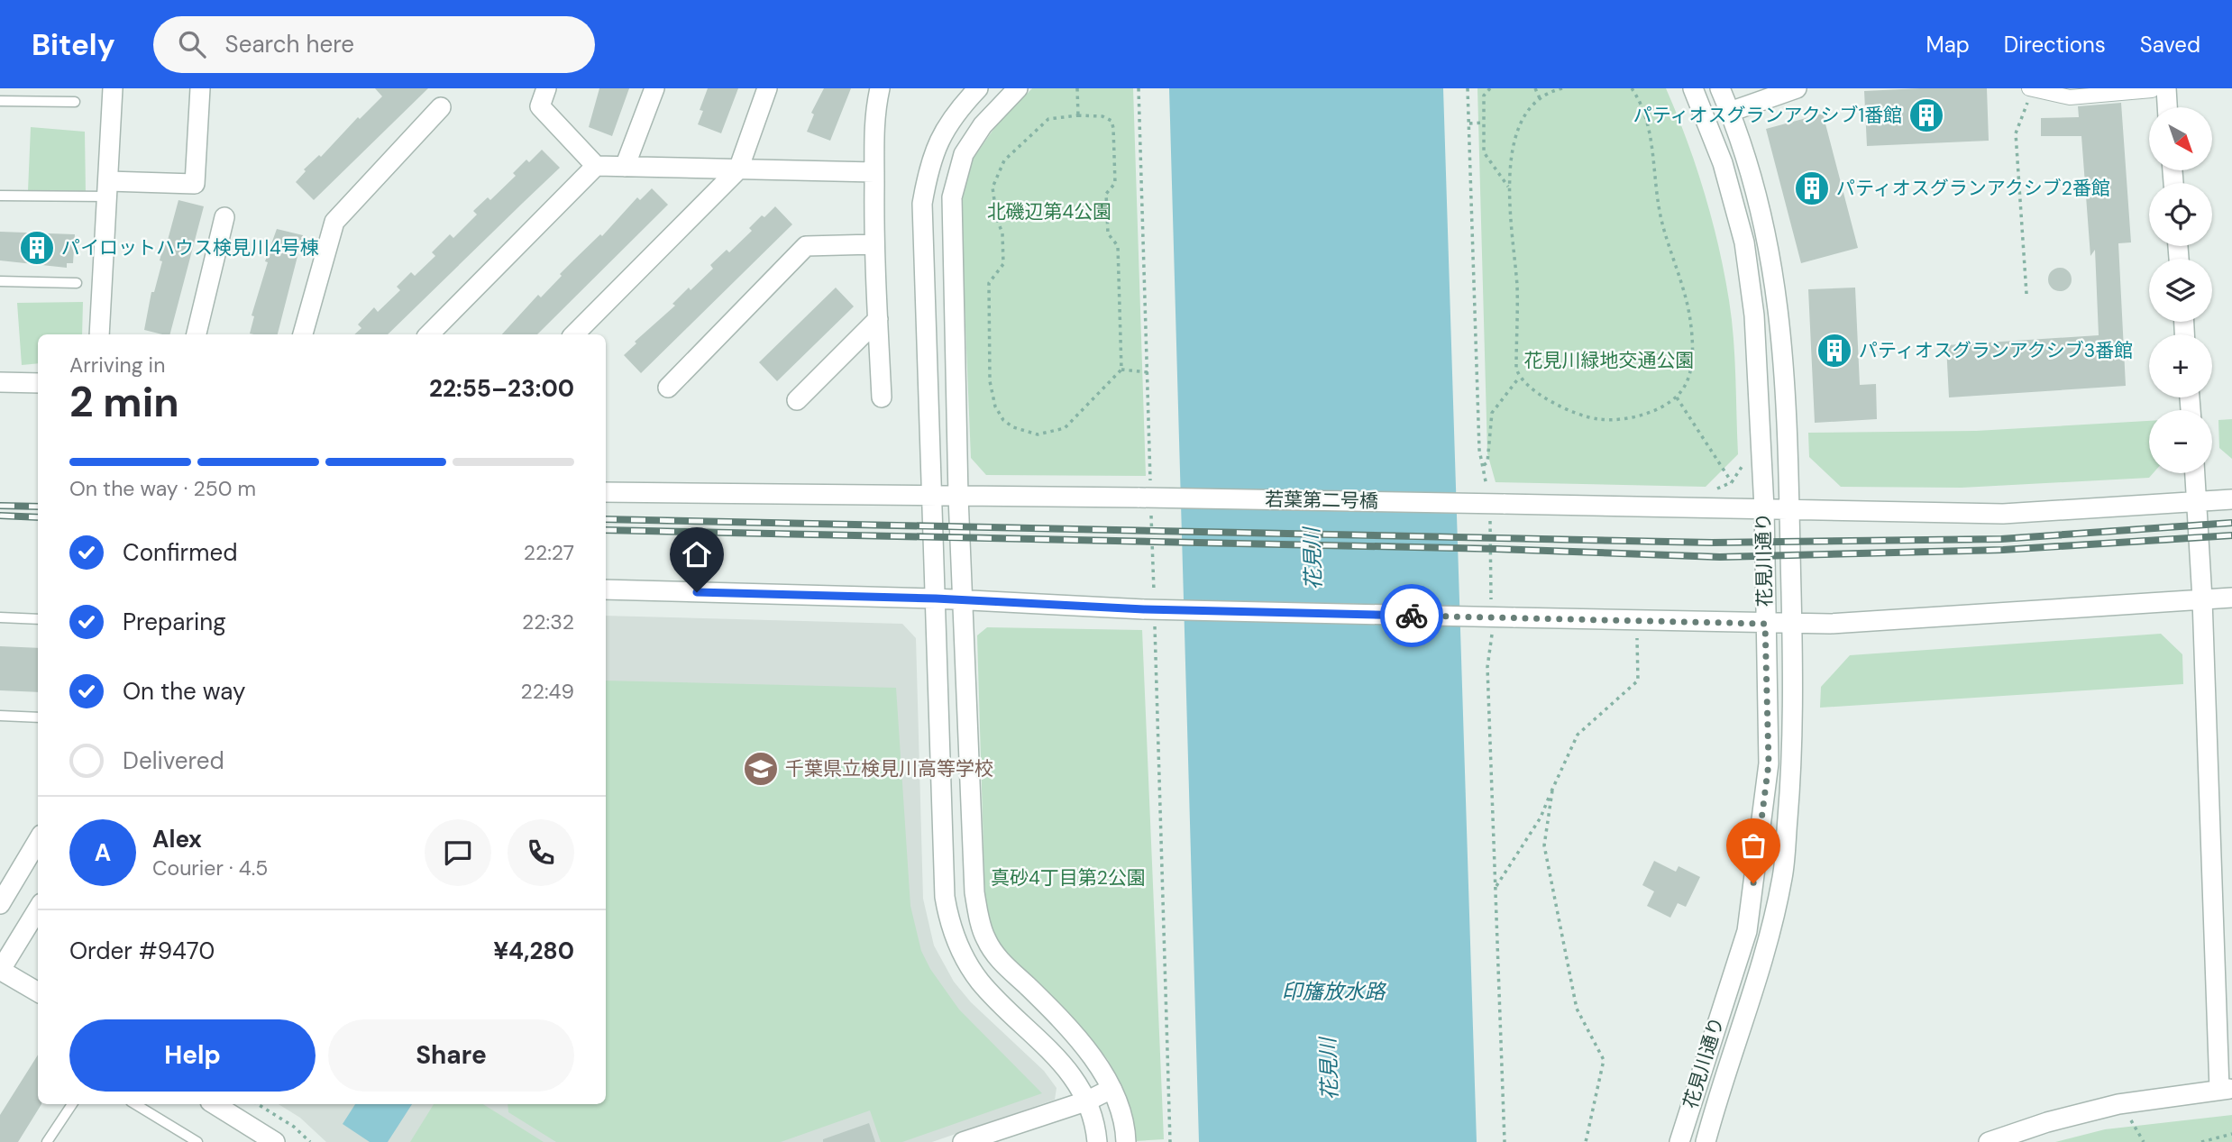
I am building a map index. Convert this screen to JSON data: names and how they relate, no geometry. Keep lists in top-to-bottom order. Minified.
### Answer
{"streets":{"street":["若葉第二号橋","花見川通り"]},"crossings":[["若葉第二号橋","花見川通り"]],"water":["花見川","印旛放水路"],"parks":["北磯辺第4公園","花見川緑地交通公園","真砂4丁目第2公園"],"places":{"building":["パティオスグランアクシブ1番館","パティオスグランアクシブ2番館","パイロットハウス検見川4号棟","パティオスグランアクシブ3番館"],"school or university":["千葉県立検見川高等学校"]},"north":"bottom right","page":{"header":"Bitely","search":"Search here","nav":["Map","Directions","Saved"],"map_buttons":["+","−"],"heading":["2 min","Arriving in","22:55–23:00"],"panel":["Alex","Courier · 4.5","Order #9470","¥4,280"],"bar":"On the way · 250 m","list":[["Confirmed","22:27"],["Preparing","22:32"],["On the way","22:49"],"Delivered"],"round":"A","buttons":["Help","Share"]}}
